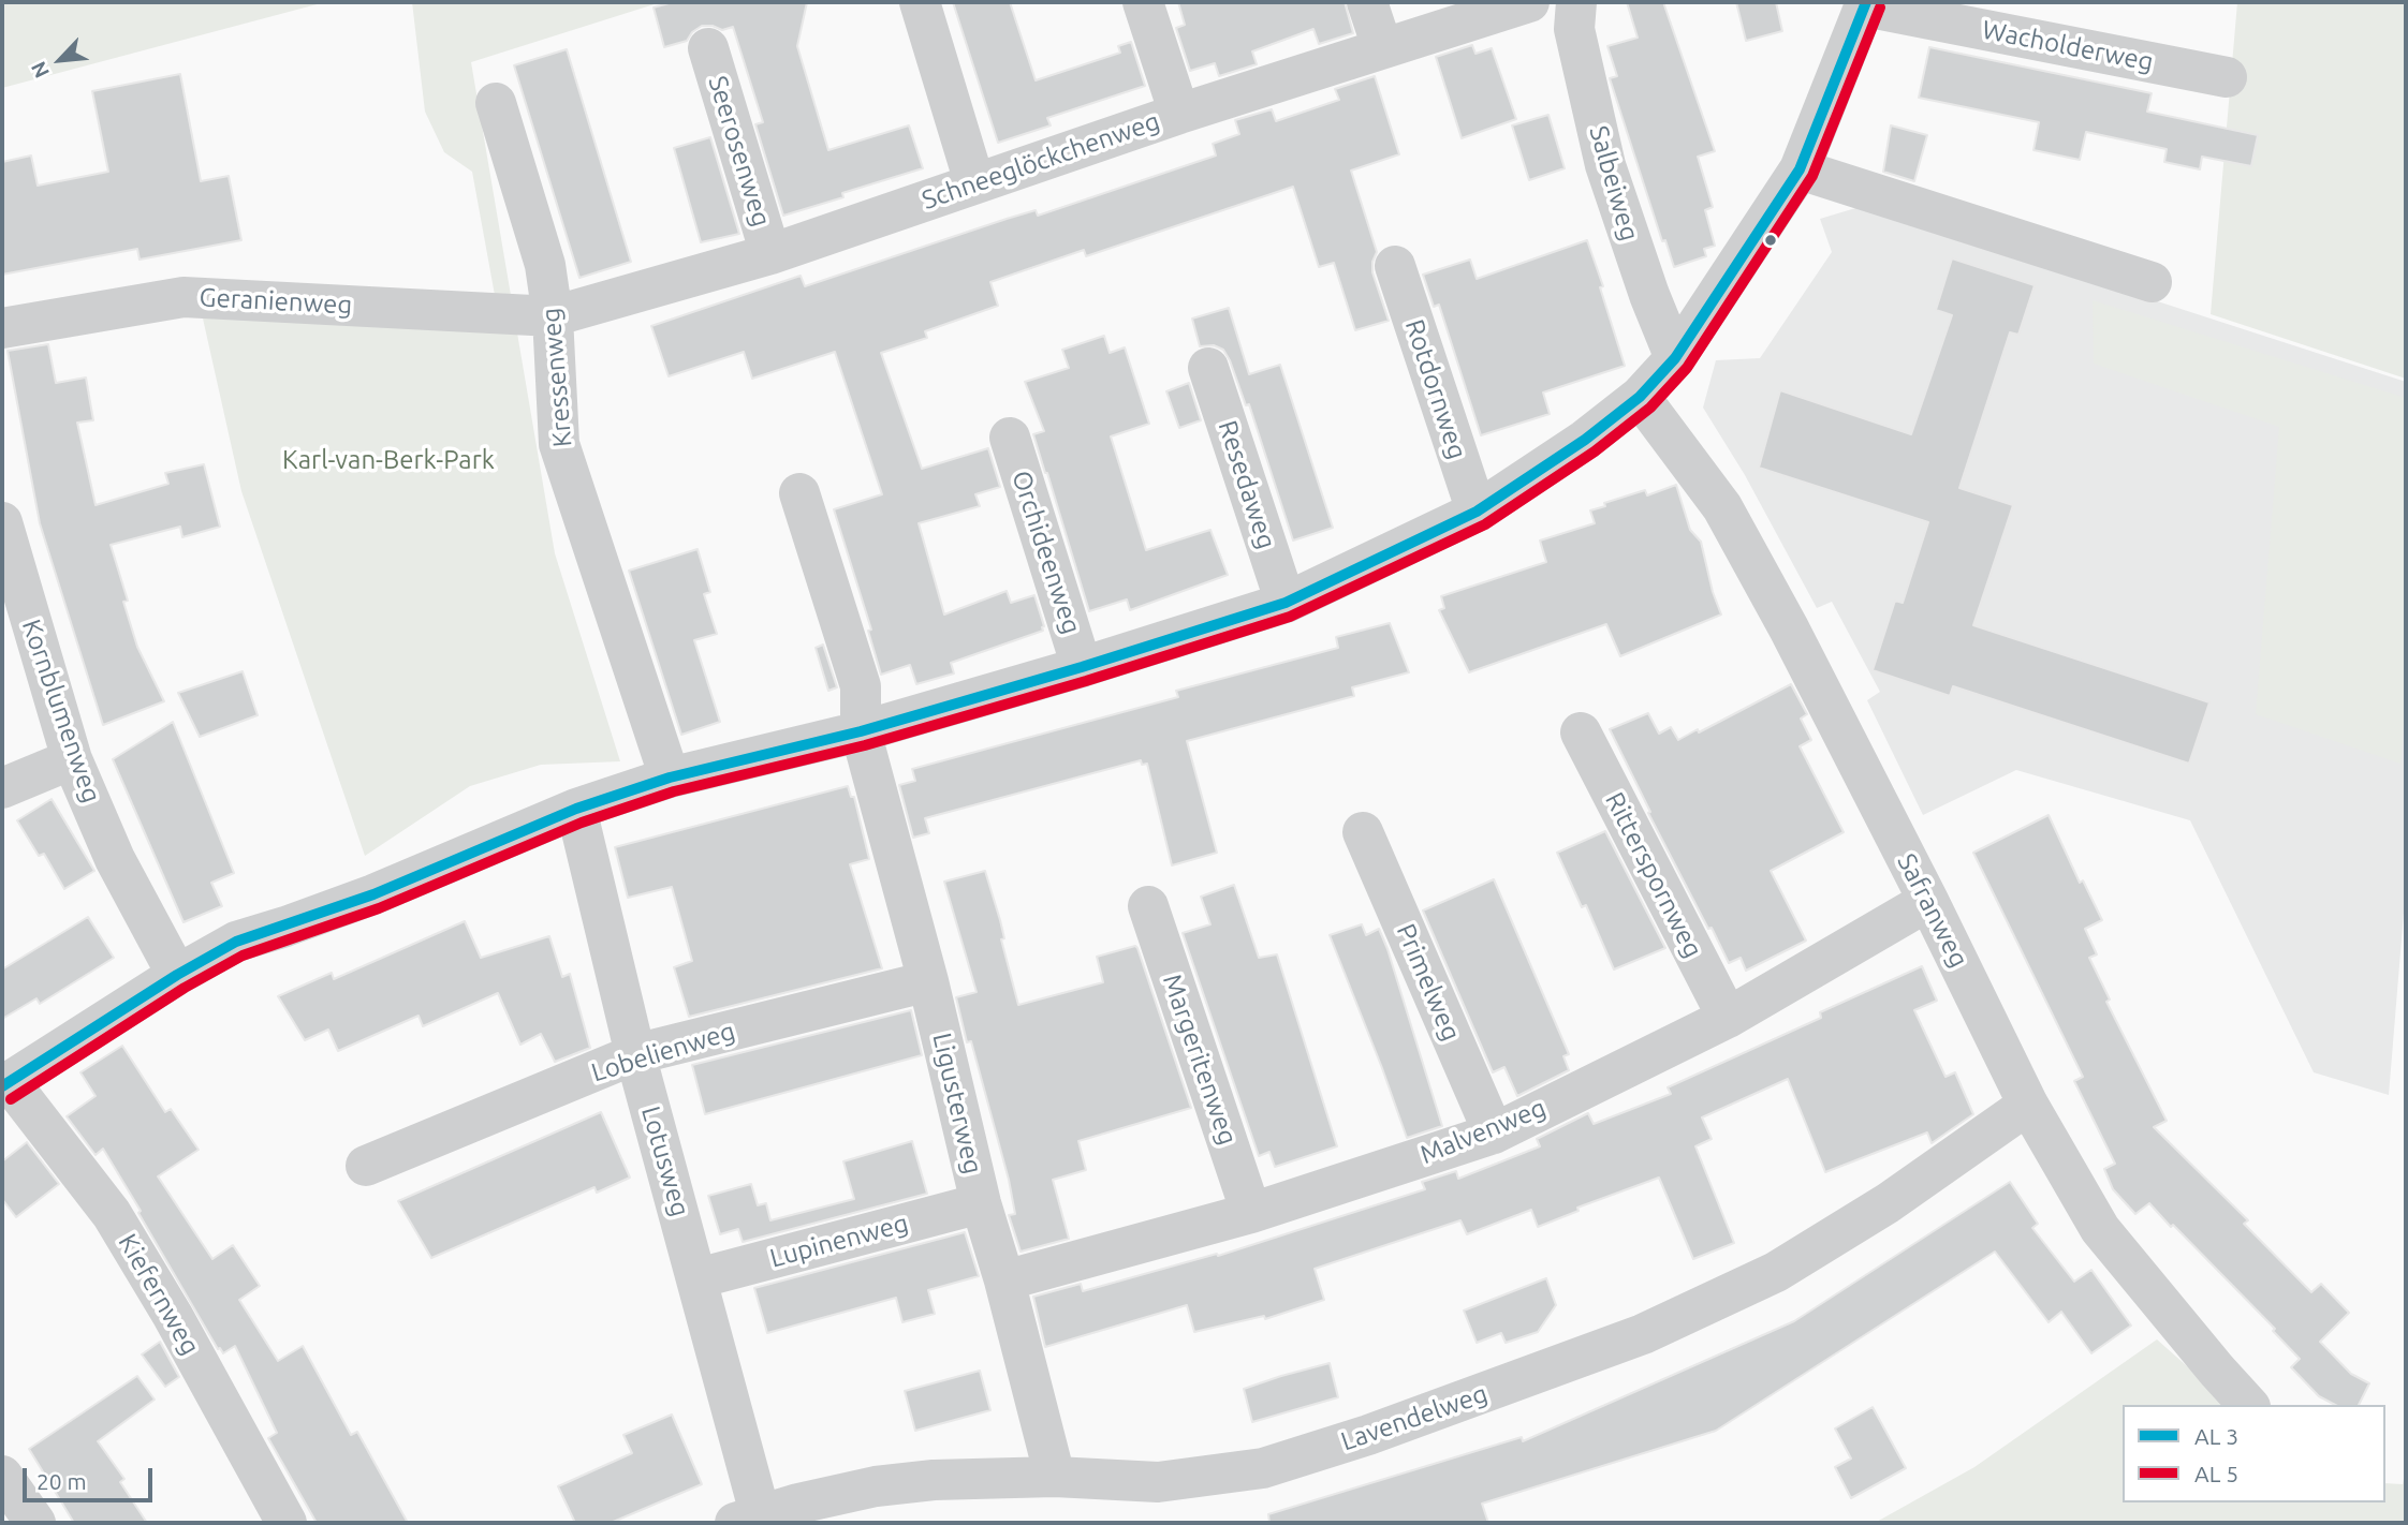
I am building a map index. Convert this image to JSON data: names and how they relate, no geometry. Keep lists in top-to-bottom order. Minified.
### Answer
{"streets":{"street":["Wacholderweg","Seerosenweg","Schneeglöckchenweg","Salbeiweg","Geranienweg","Kressenweg","Rotdornweg","Resedaweg","Orchideenweg","Kornblumenweg","Ritterspornweg","Safranweg","Primelweg","Lobelienweg","Margeritenweg","Ligusterweg","Malvenweg","Lotusweg","Lupinenweg","Kiefernweg","Lavendelweg"]},"crossings":[["Seerosenweg","Schneeglöckchenweg"],["Schneeglöckchenweg","Geranienweg"],["Schneeglöckchenweg","Kressenweg"],["Geranienweg","Kressenweg"],["Ritterspornweg","Malvenweg"],["Safranweg","Malvenweg"],["Safranweg","Lavendelweg"],["Primelweg","Malvenweg"],["Lobelienweg","Ligusterweg"],["Lobelienweg","Lotusweg"],["Margeritenweg","Malvenweg"],["Ligusterweg","Malvenweg"],["Ligusterweg","Lupinenweg"],["Ligusterweg","Lavendelweg"],["Lotusweg","Lupinenweg"],["Lotusweg","Lavendelweg"]],"parks":["Karl-van-Berk-Park"],"legend":["AL 3","AL 5"],"scale_bar":"20 m","north":"bottom left"}
